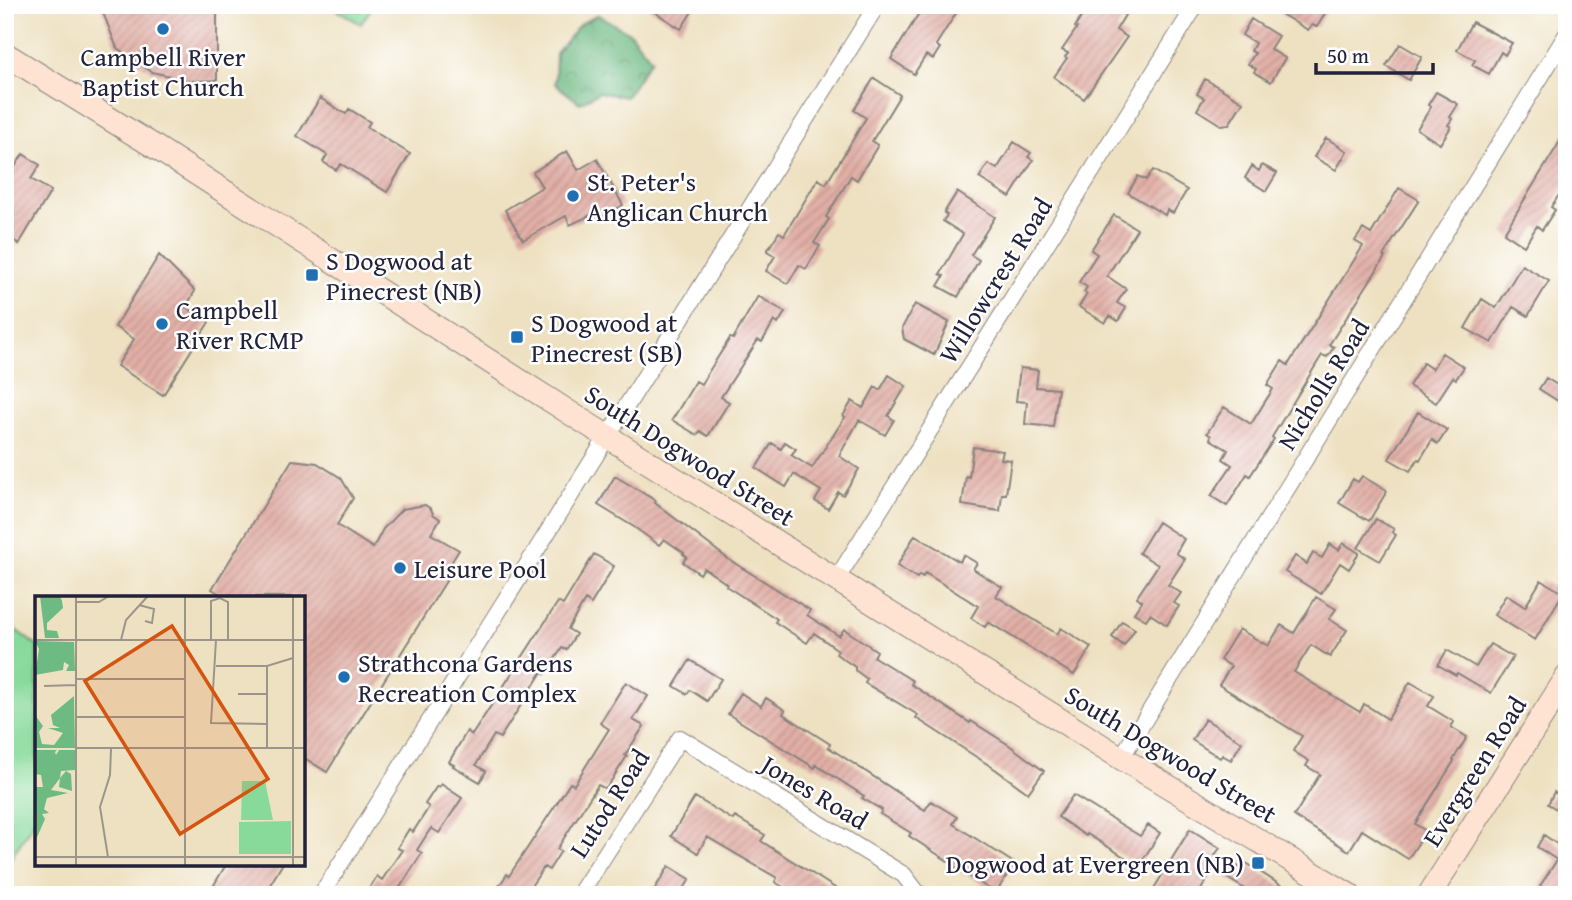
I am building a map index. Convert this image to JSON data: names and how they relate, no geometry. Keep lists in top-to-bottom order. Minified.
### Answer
{"streets":{"main road":["South Dogwood Street","Evergreen Road"],"street":["Willowcrest Road","Nicholls Road","Jones Road","Lutod Road"]},"crossings":[["Willowcrest Road","South Dogwood Street"],["Nicholls Road","South Dogwood Street"],["Jones Road","Lutod Road"]],"places":{"other":["Campbell River Baptist Church","St. Peter's Anglican Church","Campbell River RCMP","Leisure Pool","Strathcona Gardens Recreation Complex"],"transit":["S Dogwood at Pinecrest (NB)","S Dogwood at Pinecrest (SB)","Dogwood at Evergreen (NB)"]},"scale_bar":"50 m"}
